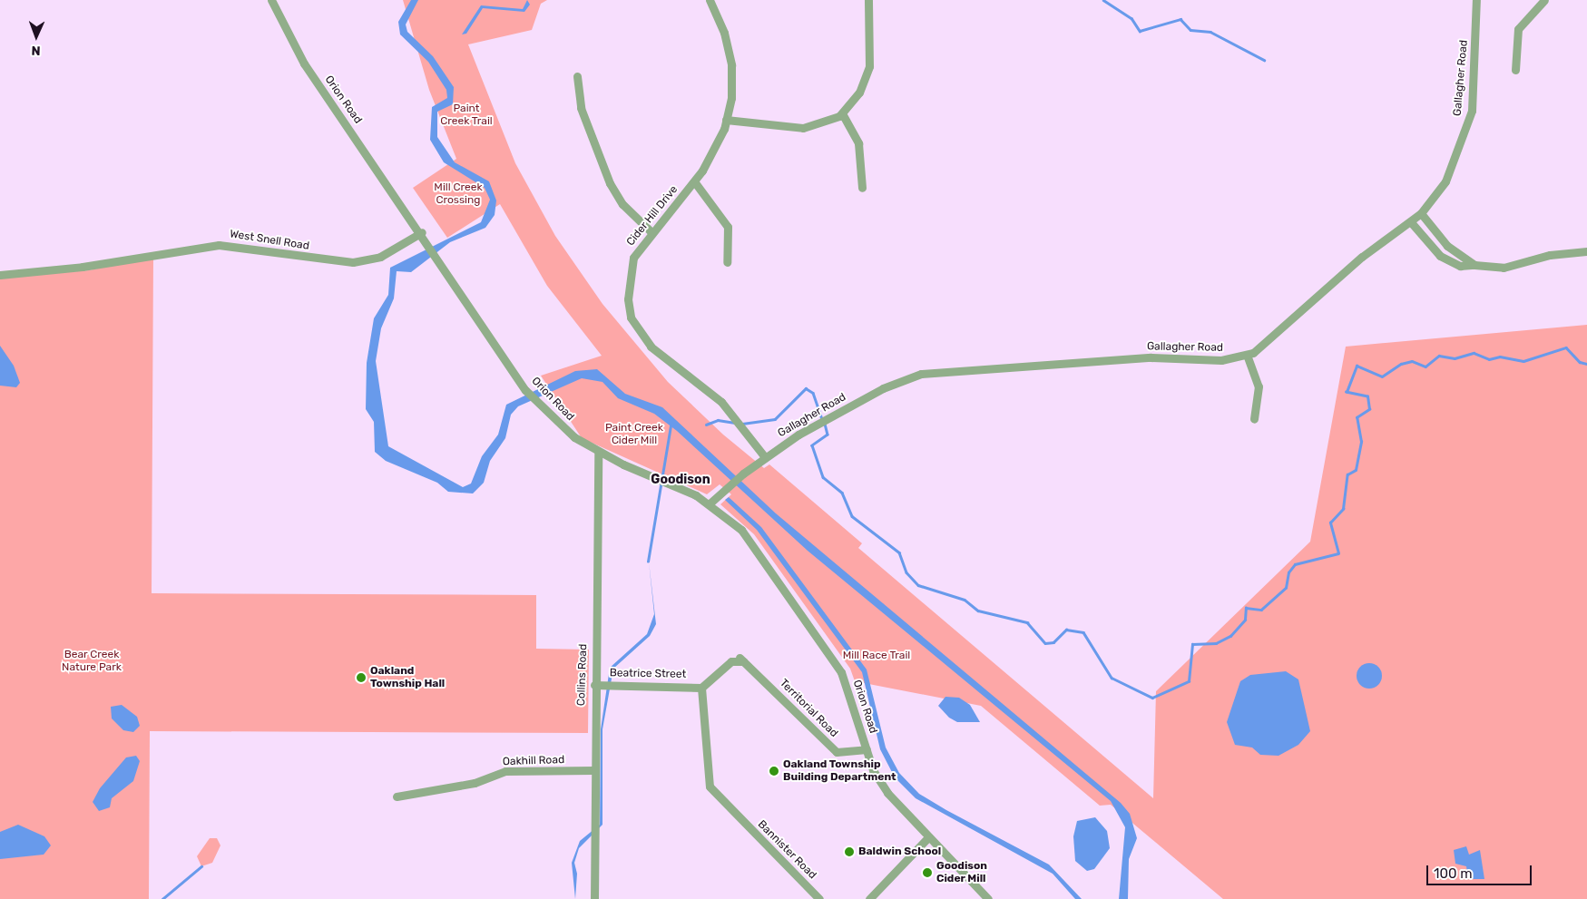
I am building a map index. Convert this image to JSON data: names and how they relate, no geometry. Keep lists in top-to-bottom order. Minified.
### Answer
{"streets":{"street":["Gallagher Road","Orion Road","Cider Hill Drive","West Snell Road","Beatrice Street","Collins Road","Territorial Road","Oakhill Road","Bannister Road"]},"crossings":[["Gallagher Road","Orion Road"],["Gallagher Road","Cider Hill Drive"],["Orion Road","West Snell Road"],["Orion Road","Collins Road"],["Orion Road","Territorial Road"],["Beatrice Street","Collins Road"],["Beatrice Street","Territorial Road"],["Beatrice Street","Bannister Road"],["Collins Road","Oakhill Road"],["Territorial Road","Bannister Road"]],"districts":["Goodison"],"parks":["Paint Creek Trail","Mill Creek Crossing","Paint Creek Cider Mill","Bear Creek Nature Park","Mill Race Trail"],"places":["Oakland Township Hall","Oakland Township Building Department","Baldwin School","Goodison Cider Mill"],"scale_bar":"100 m","north":"bottom"}
